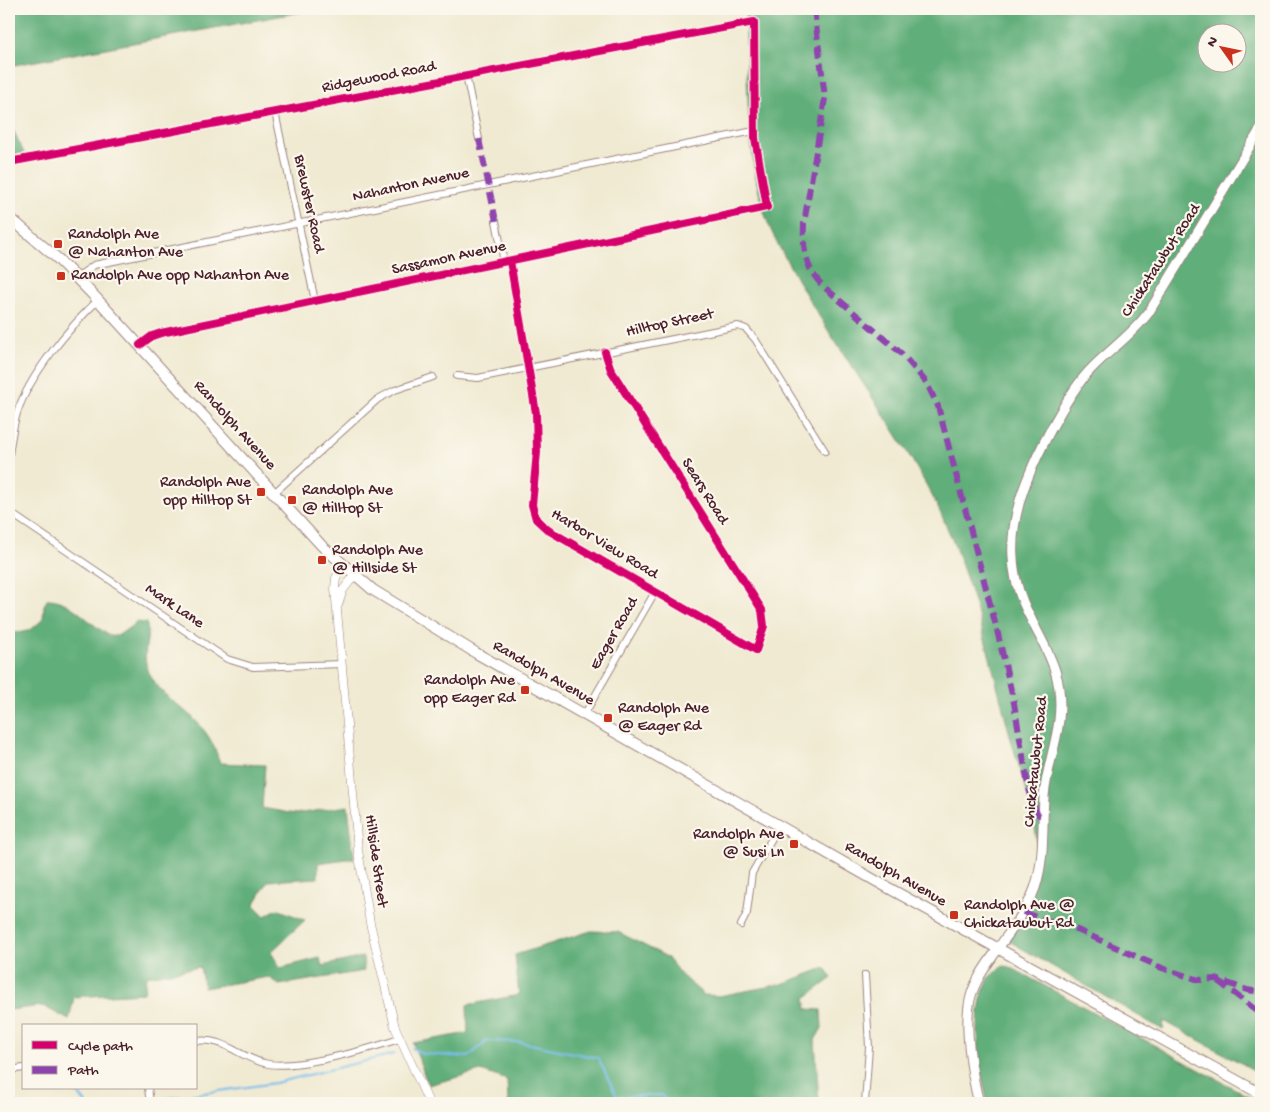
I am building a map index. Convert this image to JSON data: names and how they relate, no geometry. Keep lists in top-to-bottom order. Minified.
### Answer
{"streets":{"main road":["Chickatawbut Road","Randolph Avenue"],"street":["Ridgewood Road","Nahanton Avenue","Brewster Road","Sassamon Avenue","Hilltop Street","Sears Road","Harbor View Road","Mark Lane","Eager Road","Hillside Street"]},"crossings":[["Ridgewood Road","Nahanton Avenue"],["Ridgewood Road","Brewster Road"],["Ridgewood Road","Sassamon Avenue"],["Nahanton Avenue","Brewster Road"],["Nahanton Avenue","Sassamon Avenue"],["Nahanton Avenue","Randolph Avenue"],["Brewster Road","Sassamon Avenue"],["Sassamon Avenue","Randolph Avenue"],["Sassamon Avenue","Harbor View Road"],["Chickatawbut Road","Randolph Avenue"],["Hilltop Street","Sears Road"],["Hilltop Street","Harbor View Road"],["Randolph Avenue","Eager Road"],["Randolph Avenue","Hillside Street"],["Sears Road","Harbor View Road"],["Harbor View Road","Eager Road"],["Mark Lane","Hillside Street"]],"places":{"transit":["Randolph Ave @ Nahanton Ave","Randolph Ave opp Nahanton Ave","Randolph Ave opp Hilltop St","Randolph Ave @ Hilltop St","Randolph Ave @ Hillside St","Randolph Ave opp Eager Rd","Randolph Ave @ Eager Rd","Randolph Ave @ Susi Ln","Randolph Ave @ Chickataubut Rd"]},"legend":["Cycle path","Path"],"north":"top left"}
